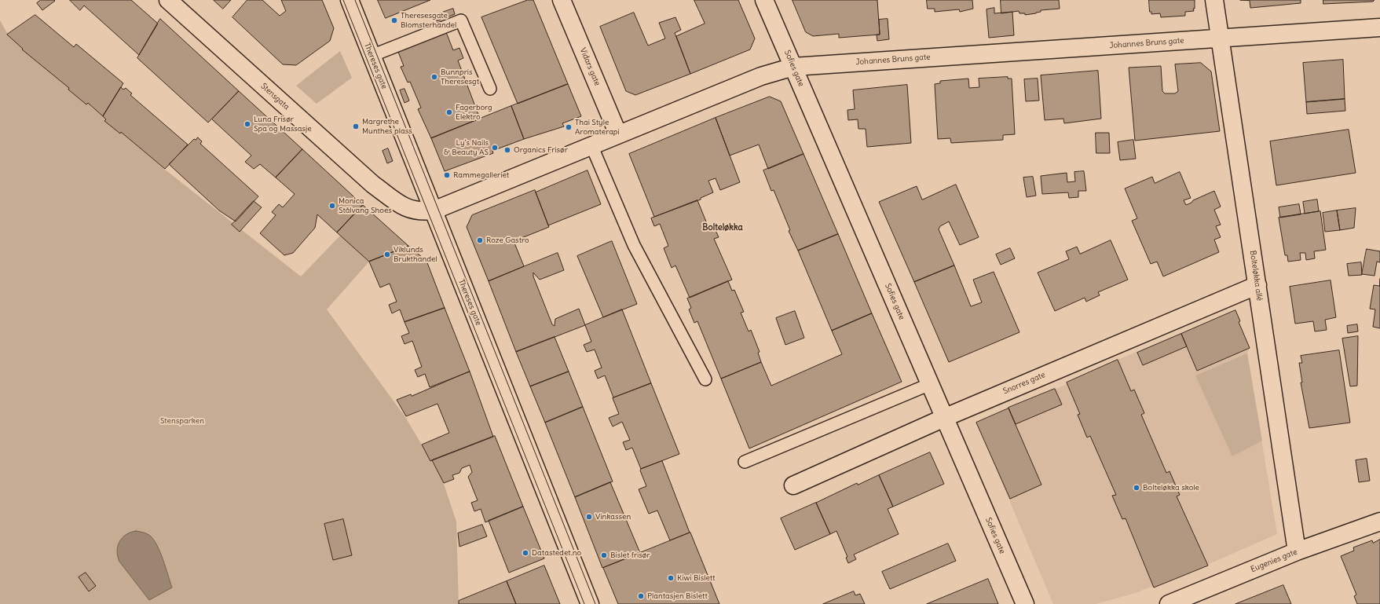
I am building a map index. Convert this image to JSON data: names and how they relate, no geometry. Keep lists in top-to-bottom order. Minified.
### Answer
{"streets":{"street":["Johannes Bruns gate","Thereses gate","Vidars gate","Sofies gate","Stensgata","Bolteløkka allé","Snorres gate","Eugenies gate"]},"crossings":[["Johannes Bruns gate","Thereses gate"],["Johannes Bruns gate","Vidars gate"],["Johannes Bruns gate","Sofies gate"],["Johannes Bruns gate","Stensgata"],["Johannes Bruns gate","Bolteløkka allé"],["Thereses gate","Stensgata"],["Sofies gate","Snorres gate"],["Bolteløkka allé","Snorres gate"],["Bolteløkka allé","Eugenies gate"]],"districts":["Bolteløkka"],"parks":["Stensparken"],"places":["Theresesgate Blomsterhandel","Bunnpris Theresesgt","Fagerborg Elektro","Luna Frisør Spa og Massasje","Margrethe Munthes plass","Thai Style Aromaterapi","Ly's Nails & Beauty AS","Organics Frisør","Rammegalleriet","Monica Stålvang Shoes","Roze Gastro","Viklunds Brukthandel","Bolteløkka skole","Vinkassen","Datastedet.no","Bislet frisør","Kiwi Bislett","Plantasjen Bislett"]}
